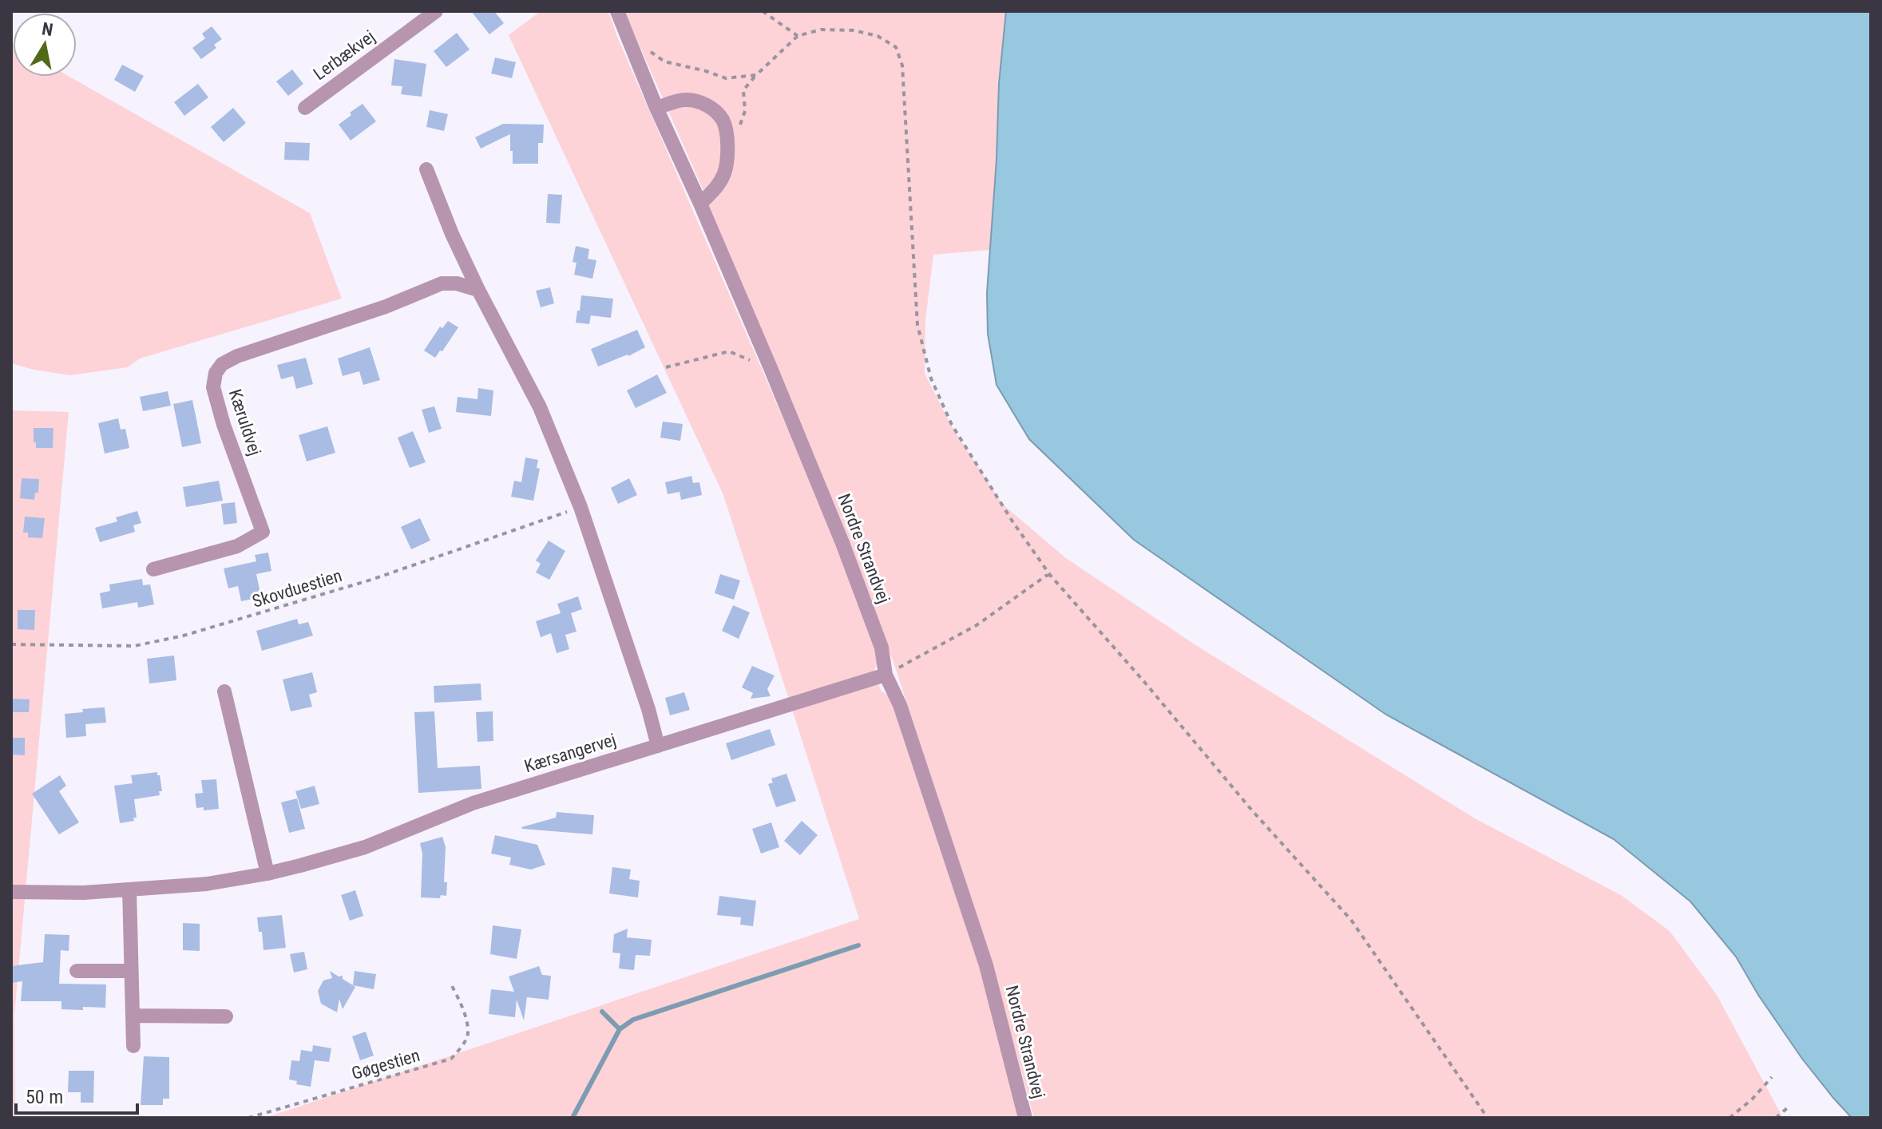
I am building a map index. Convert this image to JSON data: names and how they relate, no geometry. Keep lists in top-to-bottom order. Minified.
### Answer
{"streets":{"street":["Lerbækvej","Kæruldvej","Nordre Strandvej","Kærsangervej"],"path":["Skovduestien","Gøgestien"]},"crossings":[["Nordre Strandvej","Kærsangervej"]],"scale_bar":"50 m","north":"top"}
